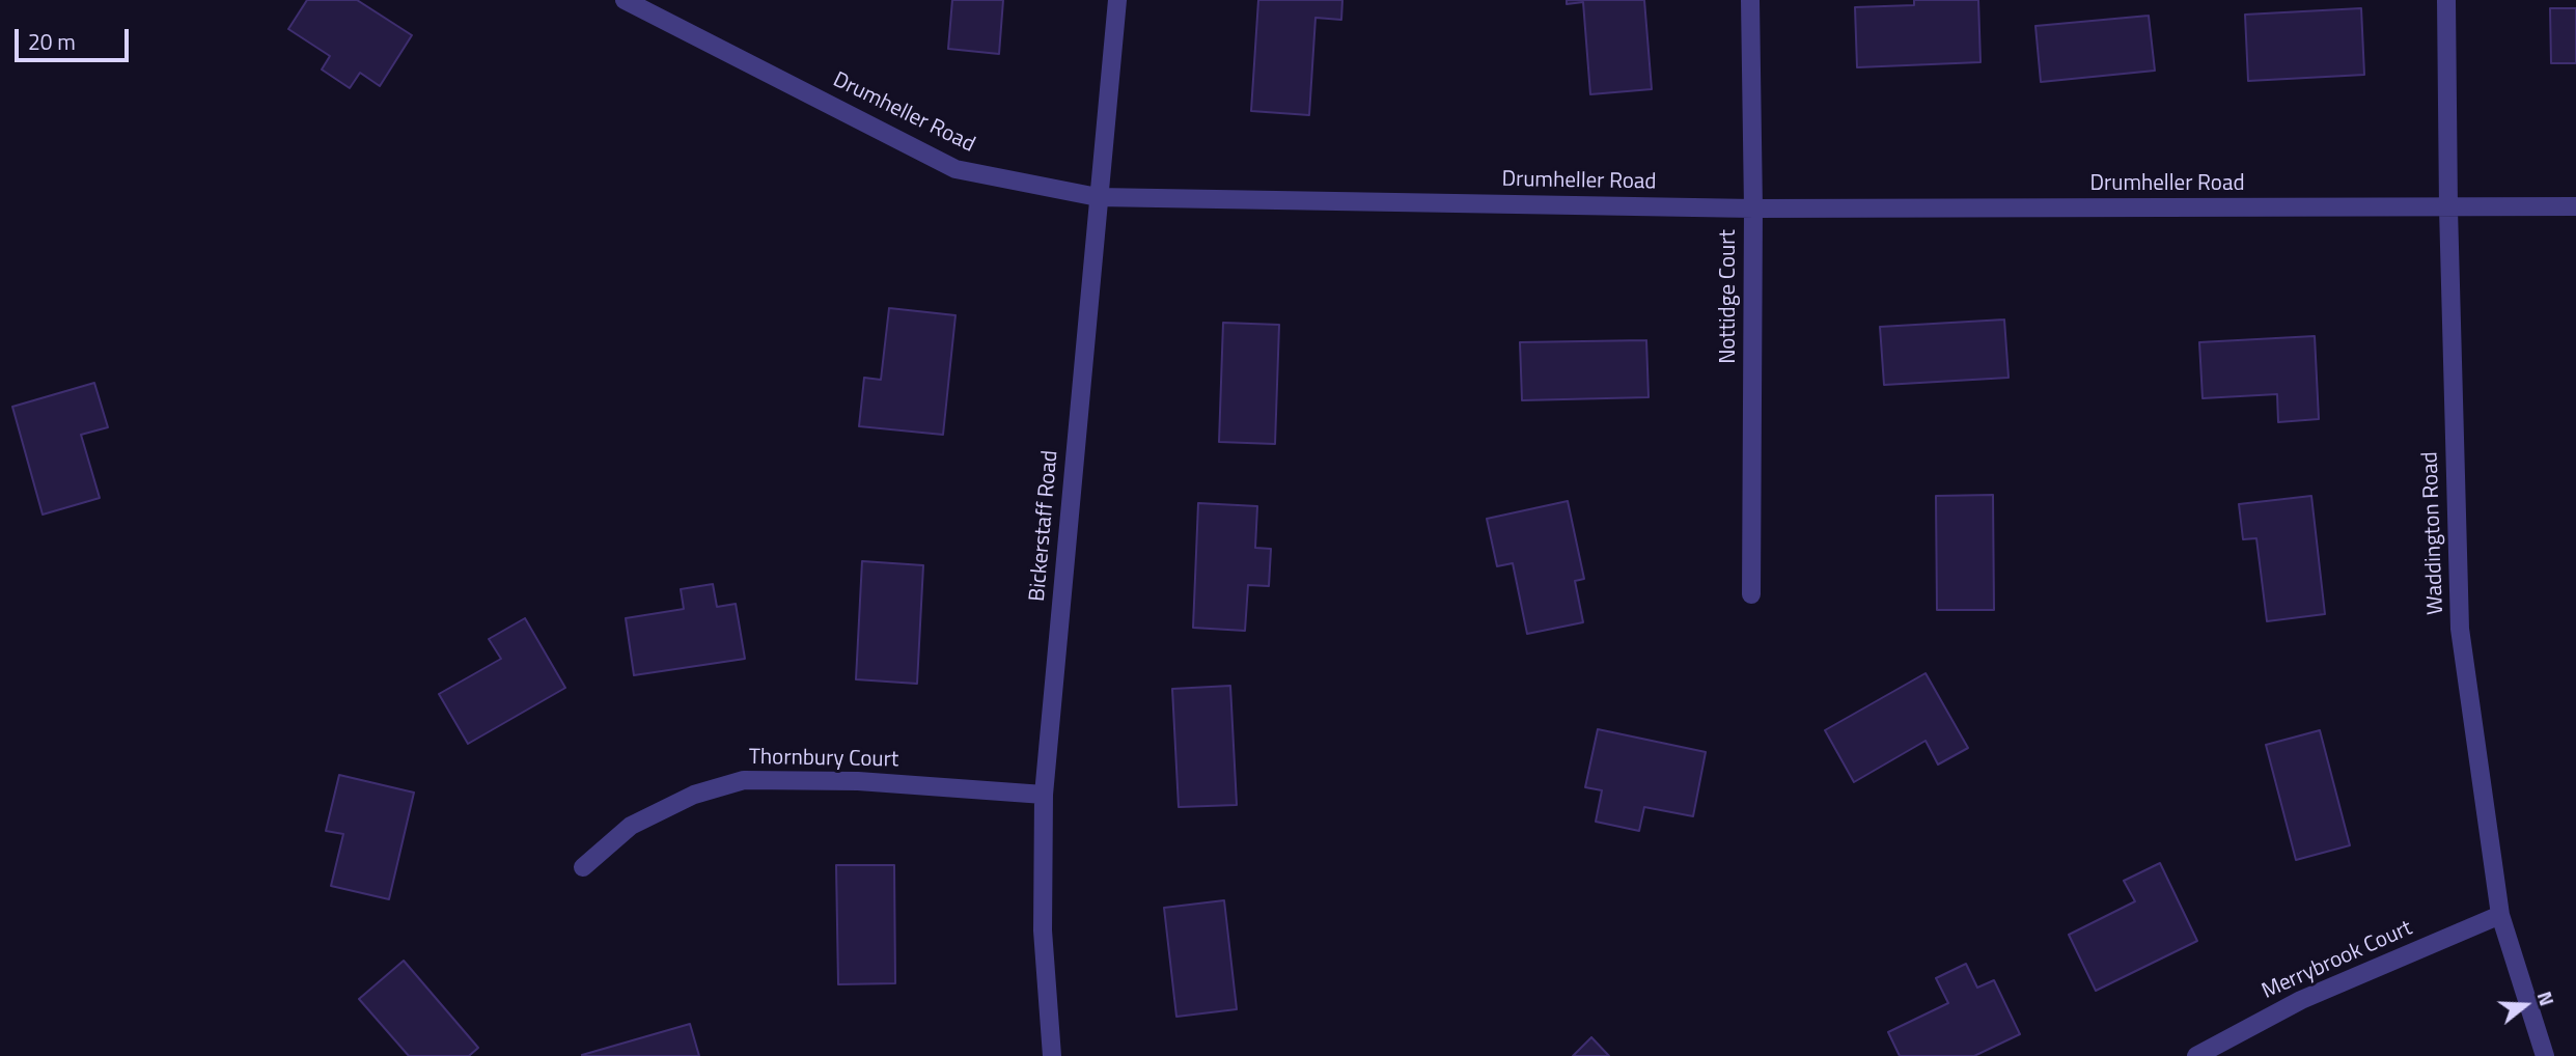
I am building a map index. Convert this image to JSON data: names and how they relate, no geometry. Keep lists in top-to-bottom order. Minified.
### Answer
{"streets":{"street":["Drumheller Road","Nottidge Court","Bickerstaff Road","Waddington Road","Thornbury Court","Merrybrook Court"]},"crossings":[["Drumheller Road","Nottidge Court"],["Drumheller Road","Bickerstaff Road"],["Drumheller Road","Waddington Road"],["Bickerstaff Road","Thornbury Court"],["Waddington Road","Merrybrook Court"]],"scale_bar":"20 m","north":"right"}
